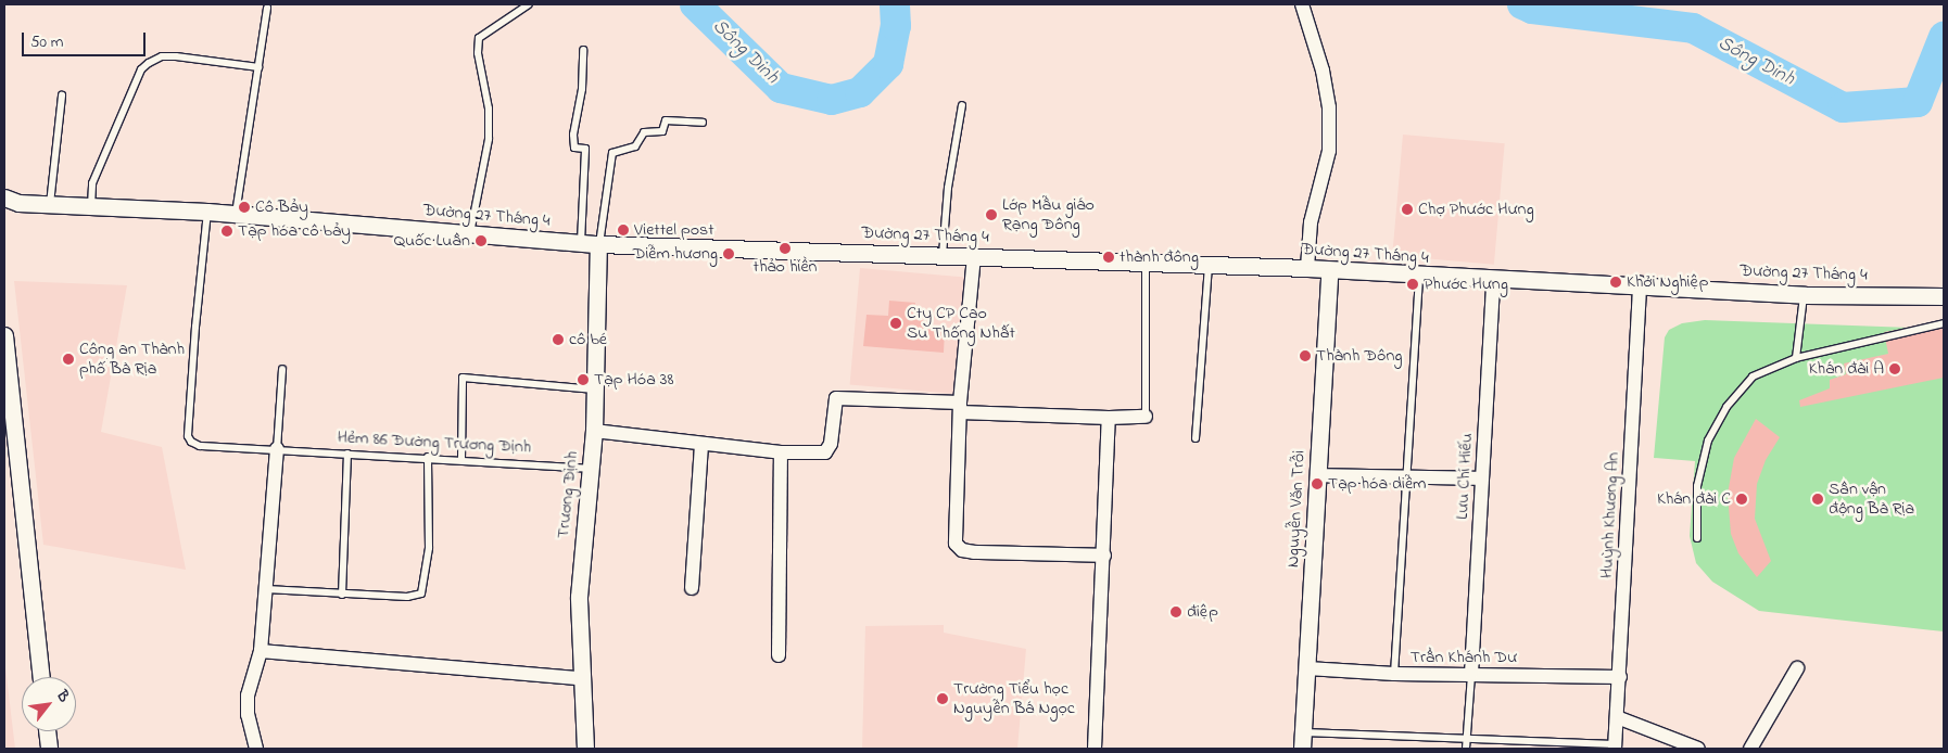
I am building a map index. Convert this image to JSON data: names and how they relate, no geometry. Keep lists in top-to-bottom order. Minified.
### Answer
{"streets":{"street":["Đường 27 Tháng 4","Lưu Chí Hiếu","Trương Định","Nguyễn Văn Trỗi","Huỳnh Khương An","Trần Khánh Dư"],"lane":["Hẻm 86 Đường Trương Định"]},"crossings":[["Đường 27 Tháng 4","Hẻm 86 Đường Trương Định"],["Đường 27 Tháng 4","Lưu Chí Hiếu"],["Đường 27 Tháng 4","Trương Định"],["Đường 27 Tháng 4","Nguyễn Văn Trỗi"],["Đường 27 Tháng 4","Huỳnh Khương An"],["Hẻm 86 Đường Trương Định","Trương Định"],["Lưu Chí Hiếu","Trần Khánh Dư"],["Nguyễn Văn Trỗi","Trần Khánh Dư"],["Huỳnh Khương An","Trần Khánh Dư"]],"water":["Sông Dinh"],"places":["Cô Bảy","Chợ Phước Hưng","Lớp Mẫu giáo Rạng Đông","Viettel post","Tạp hóa cô bảy","Quốc Luân","thảo hiền","Diễm hương","thành đông","Khởi Nghiệp","Phước Hưng","Cty CP Cao Su Thống Nhất","cô bé","Thành Đông","Công an Thành phố Bà Rịa","Khán đài A","Tạp Hóa 38","Tạp hóa diễm","Khán đài C","Sân vận động Bà Rịa","điệp","Trường Tiểu học Nguyễn Bá Ngọc"],"scale_bar":"50 m","north":"top right"}
